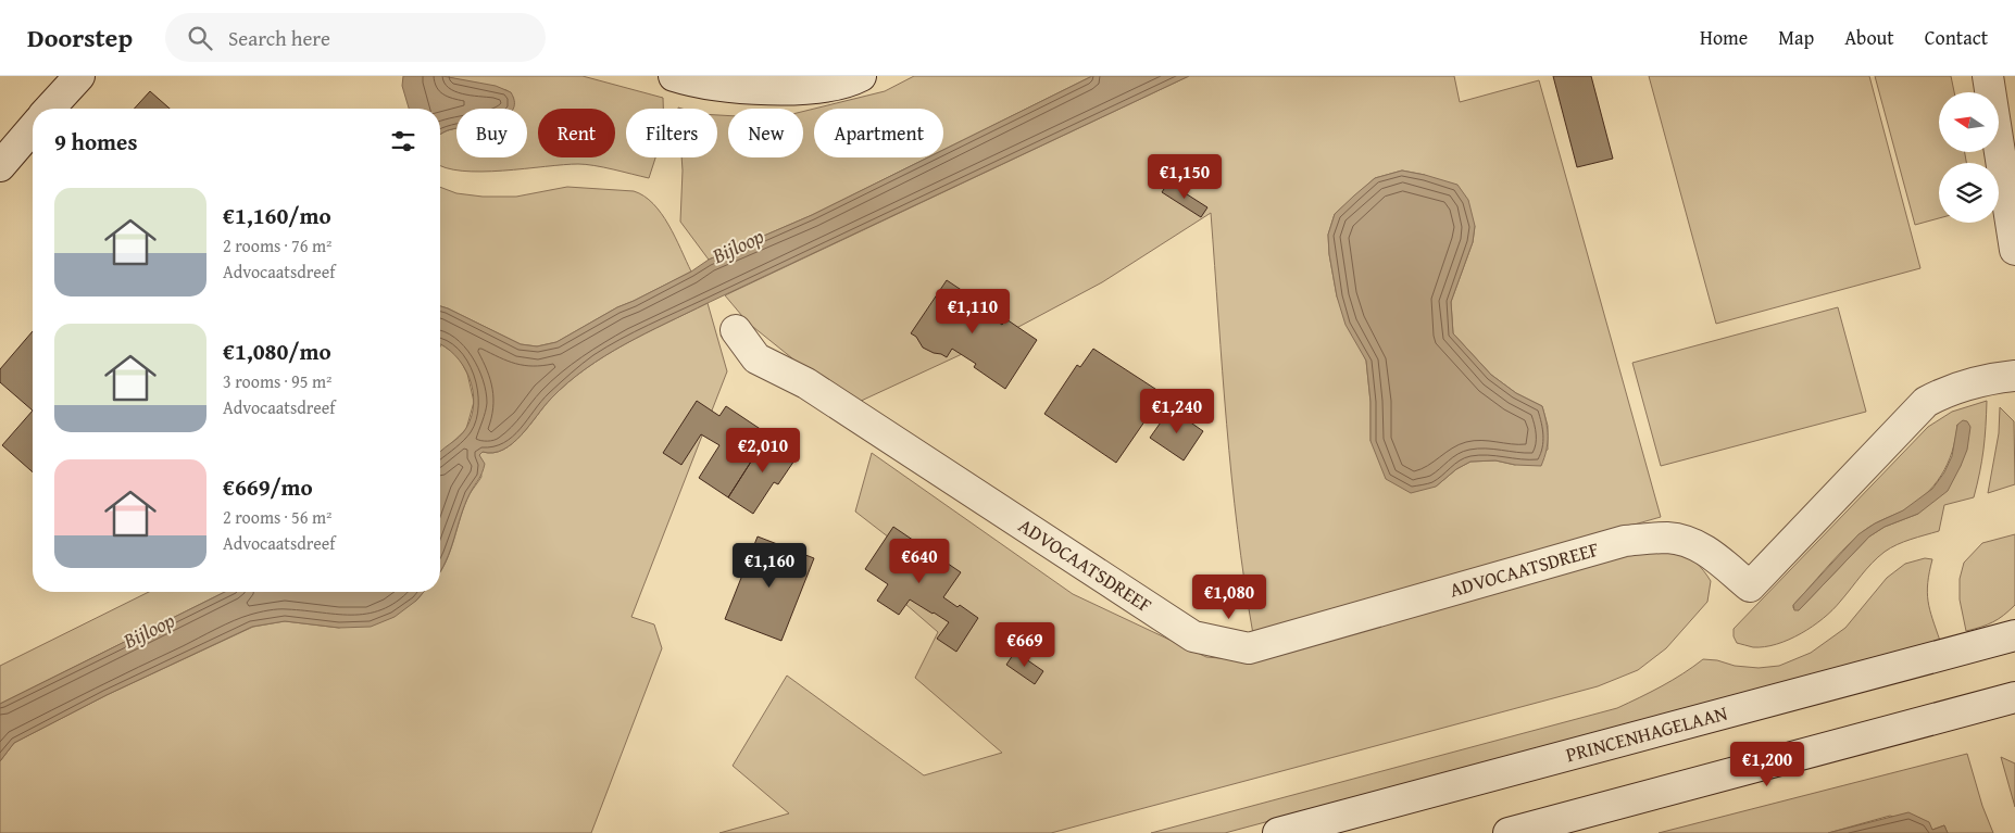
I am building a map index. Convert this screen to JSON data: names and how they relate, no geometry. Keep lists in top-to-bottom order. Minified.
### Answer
{"streets":{"street":["ADVOCAATSDREEF","PRINCENHAGELAAN"]},"water":["Bijloop"],"north":"left","page":{"header":"Doorstep","search":"Search here","nav":["Home","Map","About","Contact"],"chip":["Buy","Rent","Filters","New","Apartment"],"heading":"9 homes","price":["€1,150","€1,110","€1,240","€2,010","€640","€1,160","€1,080","€669","€1,200"],"list":[{"name":"€1,160/mo","note":"2 rooms · 76 m² · Advocaatsdreef"},{"name":"€1,080/mo","note":"3 rooms · 95 m² · Advocaatsdreef"},{"name":"€669/mo","note":"2 rooms · 56 m² · Advocaatsdreef"}]}}
